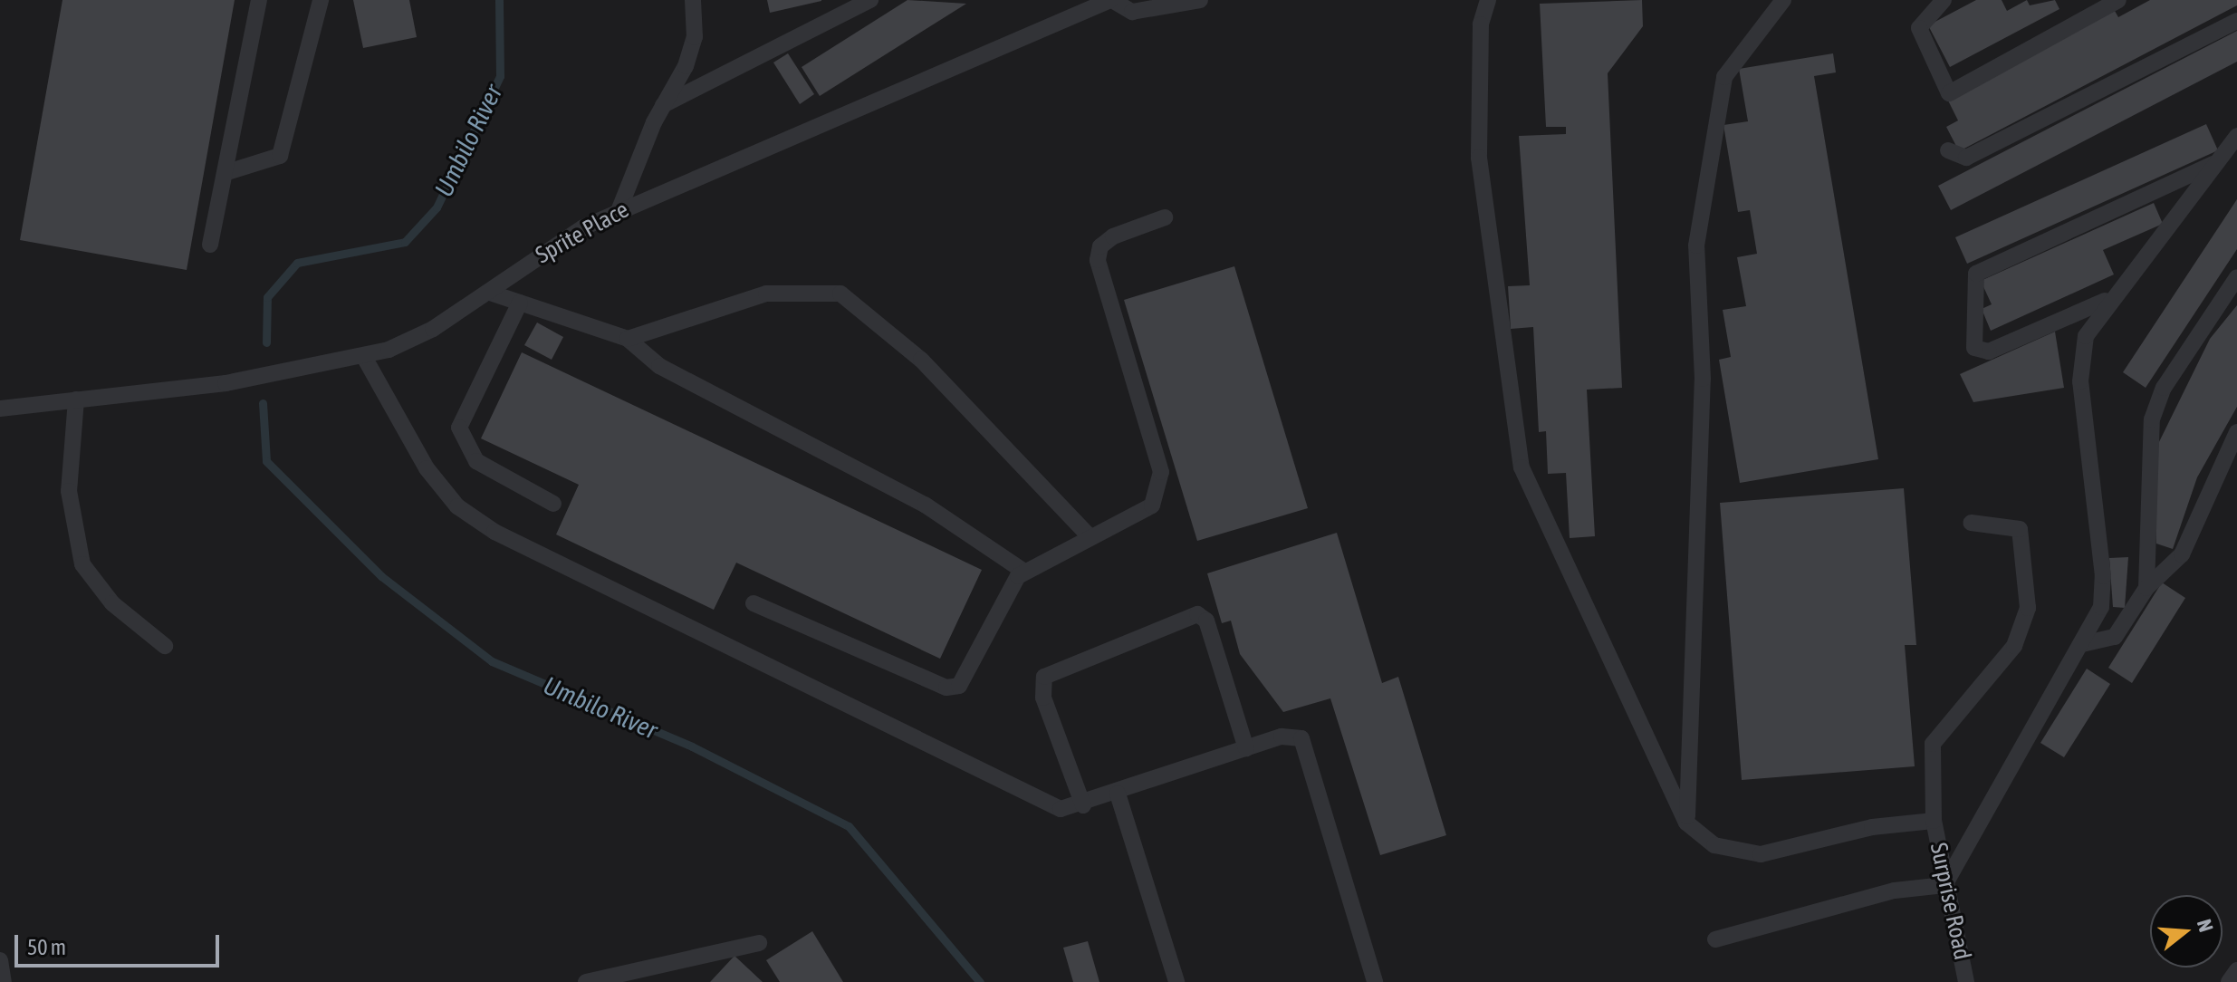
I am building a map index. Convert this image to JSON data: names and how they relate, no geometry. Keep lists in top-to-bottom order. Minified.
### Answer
{"streets":{"lane":["Sprite Place","Surprise Road"]},"water":["Umbilo River"],"scale_bar":"50 m","north":"right"}
